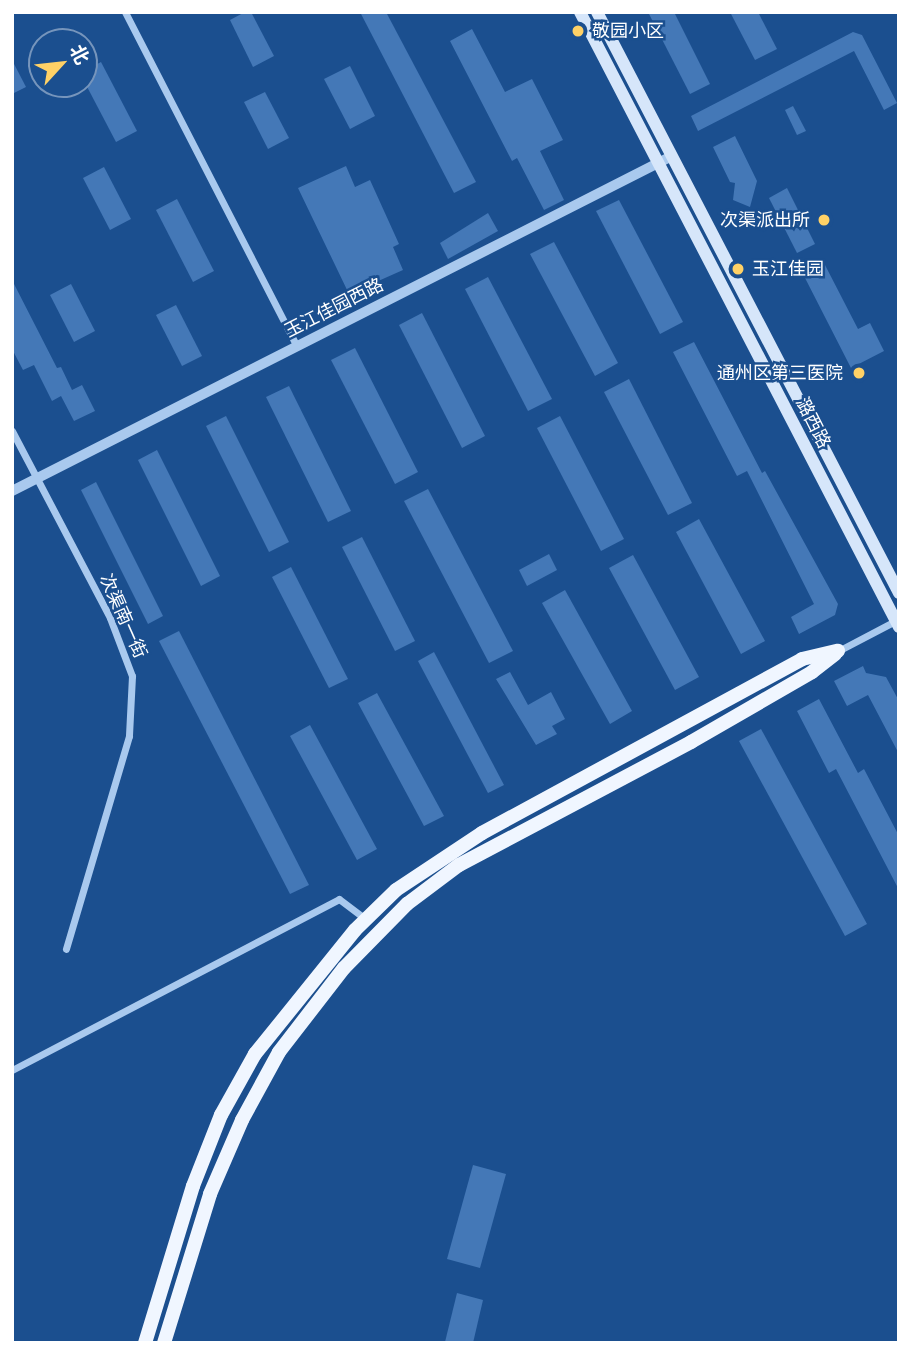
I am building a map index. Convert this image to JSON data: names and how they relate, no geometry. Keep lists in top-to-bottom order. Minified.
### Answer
{"streets":{"main road":["潞西路"],"street":["玉江佳园西路","次渠南一街"]},"crossings":[["玉江佳园西路","潞西路"],["玉江佳园西路","次渠南一街"]],"places":["敬园小区","次渠派出所","玉江佳园","通州区第三医院"],"north":"top right"}
